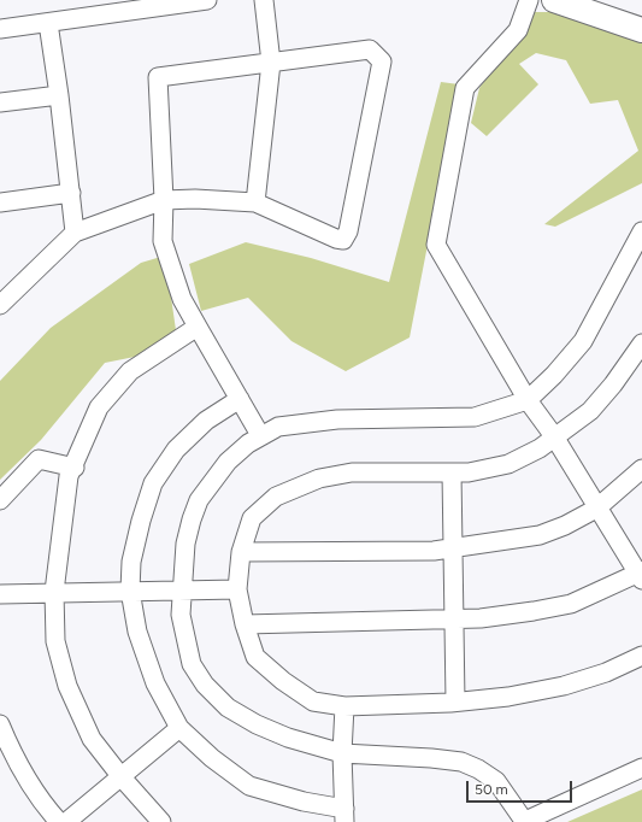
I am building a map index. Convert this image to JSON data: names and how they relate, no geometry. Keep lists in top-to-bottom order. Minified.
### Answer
{"scale_bar":"50 m"}
